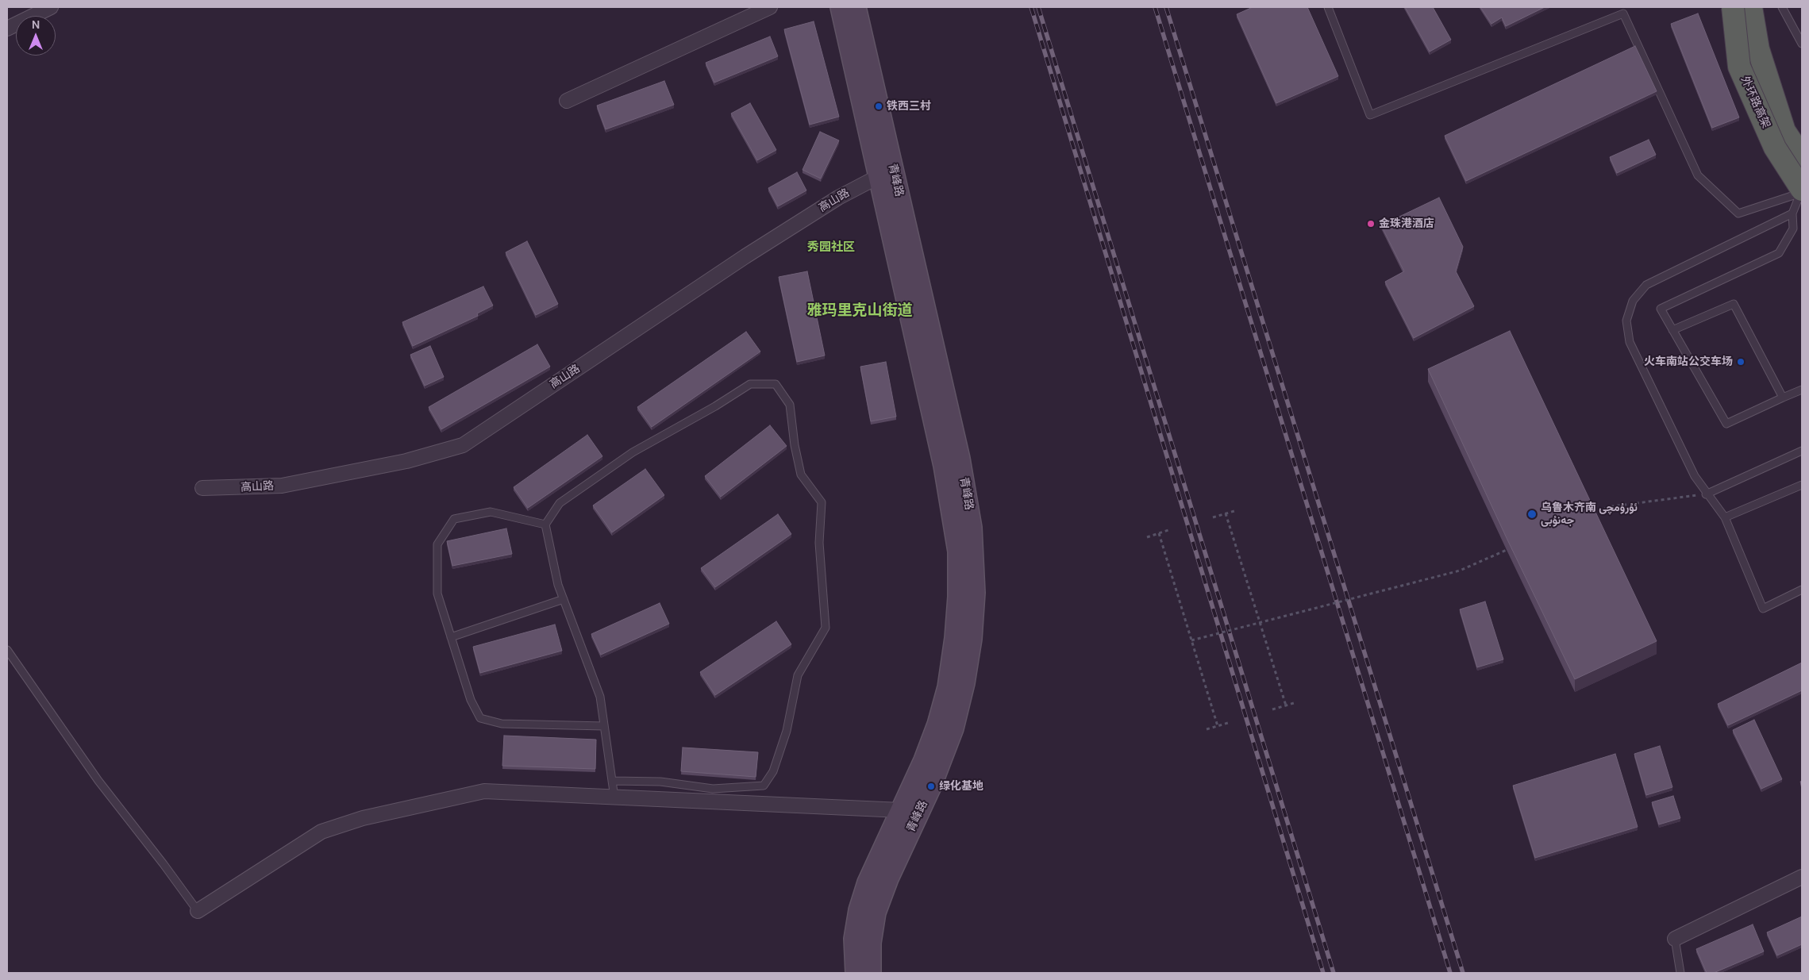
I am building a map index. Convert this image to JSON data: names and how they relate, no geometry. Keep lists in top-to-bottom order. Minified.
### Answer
{"streets":{"highway":["外环路高架"],"main road":["青峰路"],"street":["高山路"]},"crossings":[["青峰路","高山路"]],"districts":["秀园社区","雅玛里克山街道"],"places":["铁西三村","金珠港酒店","火车南站公交车场","乌鲁木齐南 ئۇرۇمچى جەنۇبى","绿化基地"],"north":"top"}
